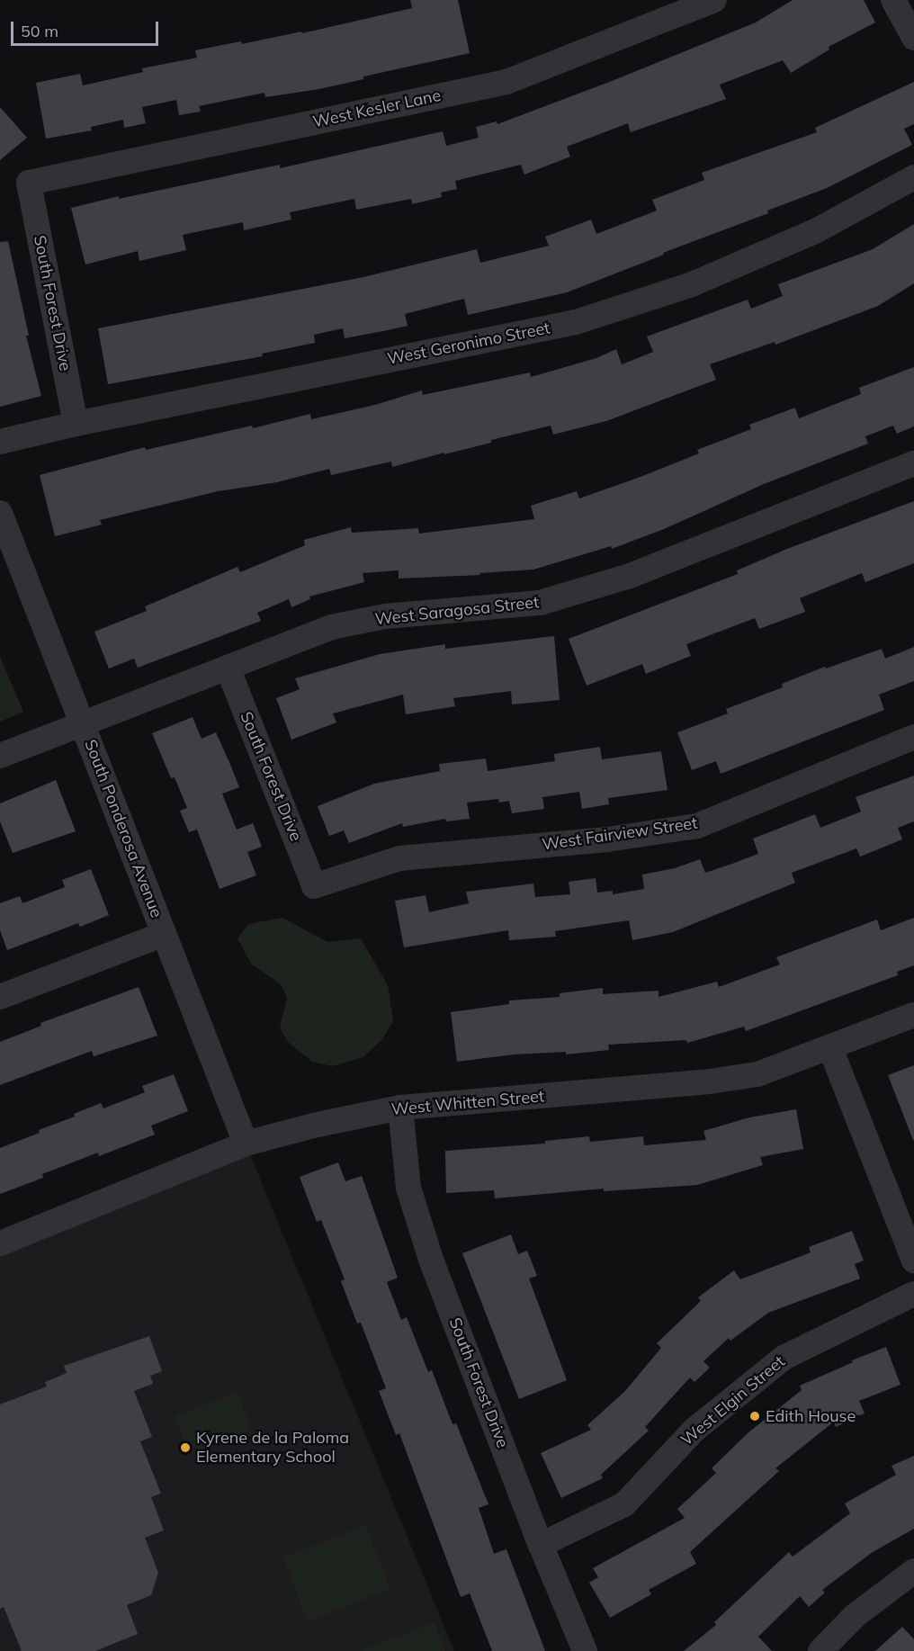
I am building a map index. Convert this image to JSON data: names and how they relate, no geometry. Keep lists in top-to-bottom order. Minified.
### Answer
{"streets":{"street":["West Kesler Lane","South Forest Drive","West Geronimo Street","West Saragosa Street","South Ponderosa Avenue","West Fairview Street","West Whitten Street","West Elgin Street"]},"crossings":[["West Kesler Lane","South Forest Drive"],["South Forest Drive","West Geronimo Street"],["South Forest Drive","West Saragosa Street"],["South Forest Drive","West Fairview Street"],["South Forest Drive","West Whitten Street"],["South Forest Drive","West Elgin Street"],["West Saragosa Street","South Ponderosa Avenue"],["South Ponderosa Avenue","West Whitten Street"]],"places":["Edith House","Kyrene de la Paloma Elementary School"],"scale_bar":"50 m"}
